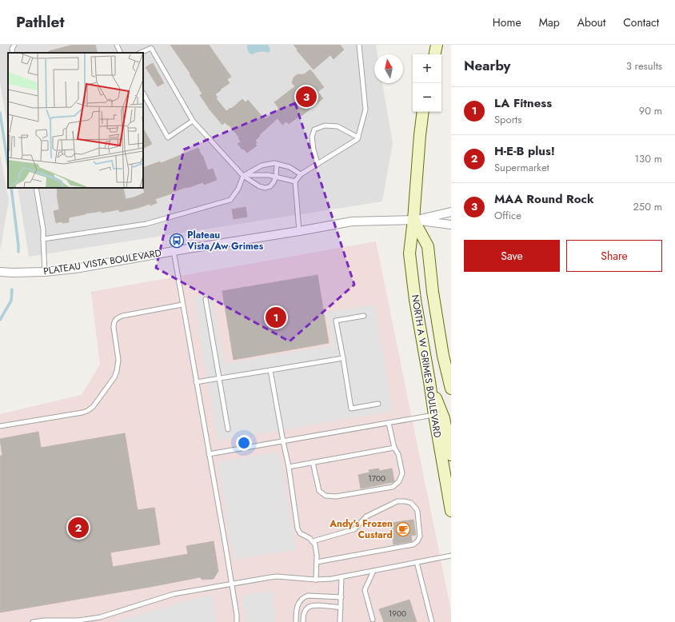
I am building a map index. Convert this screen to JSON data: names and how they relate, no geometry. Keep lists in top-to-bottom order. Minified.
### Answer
{"streets":{"main road":["NORTH A W GRIMES BOULEVARD"],"street":["PLATEAU VISTA BOULEVARD"]},"crossings":[["PLATEAU VISTA BOULEVARD","NORTH A W GRIMES BOULEVARD"]],"places":{"bus stop":["Plateau Vista/Aw Grimes"],"cafe":["Andy's Frozen Custard"]},"house_numbers":["1700","1900"],"north":"top","page":{"header":"Pathlet","nav":["Home","Map","About","Contact"],"heading":["Nearby","3 results"],"map_buttons":["+","−"],"pins":["3","1","2"],"list":[{"mark":"1","name":"LA Fitness","note":"Sports","value":"90 m"},{"mark":"2","name":"H-E-B plus!","note":"Supermarket","value":"130 m"},{"mark":"3","name":"MAA Round Rock","note":"Office","value":"250 m"}],"buttons":["Save","Share"]}}
